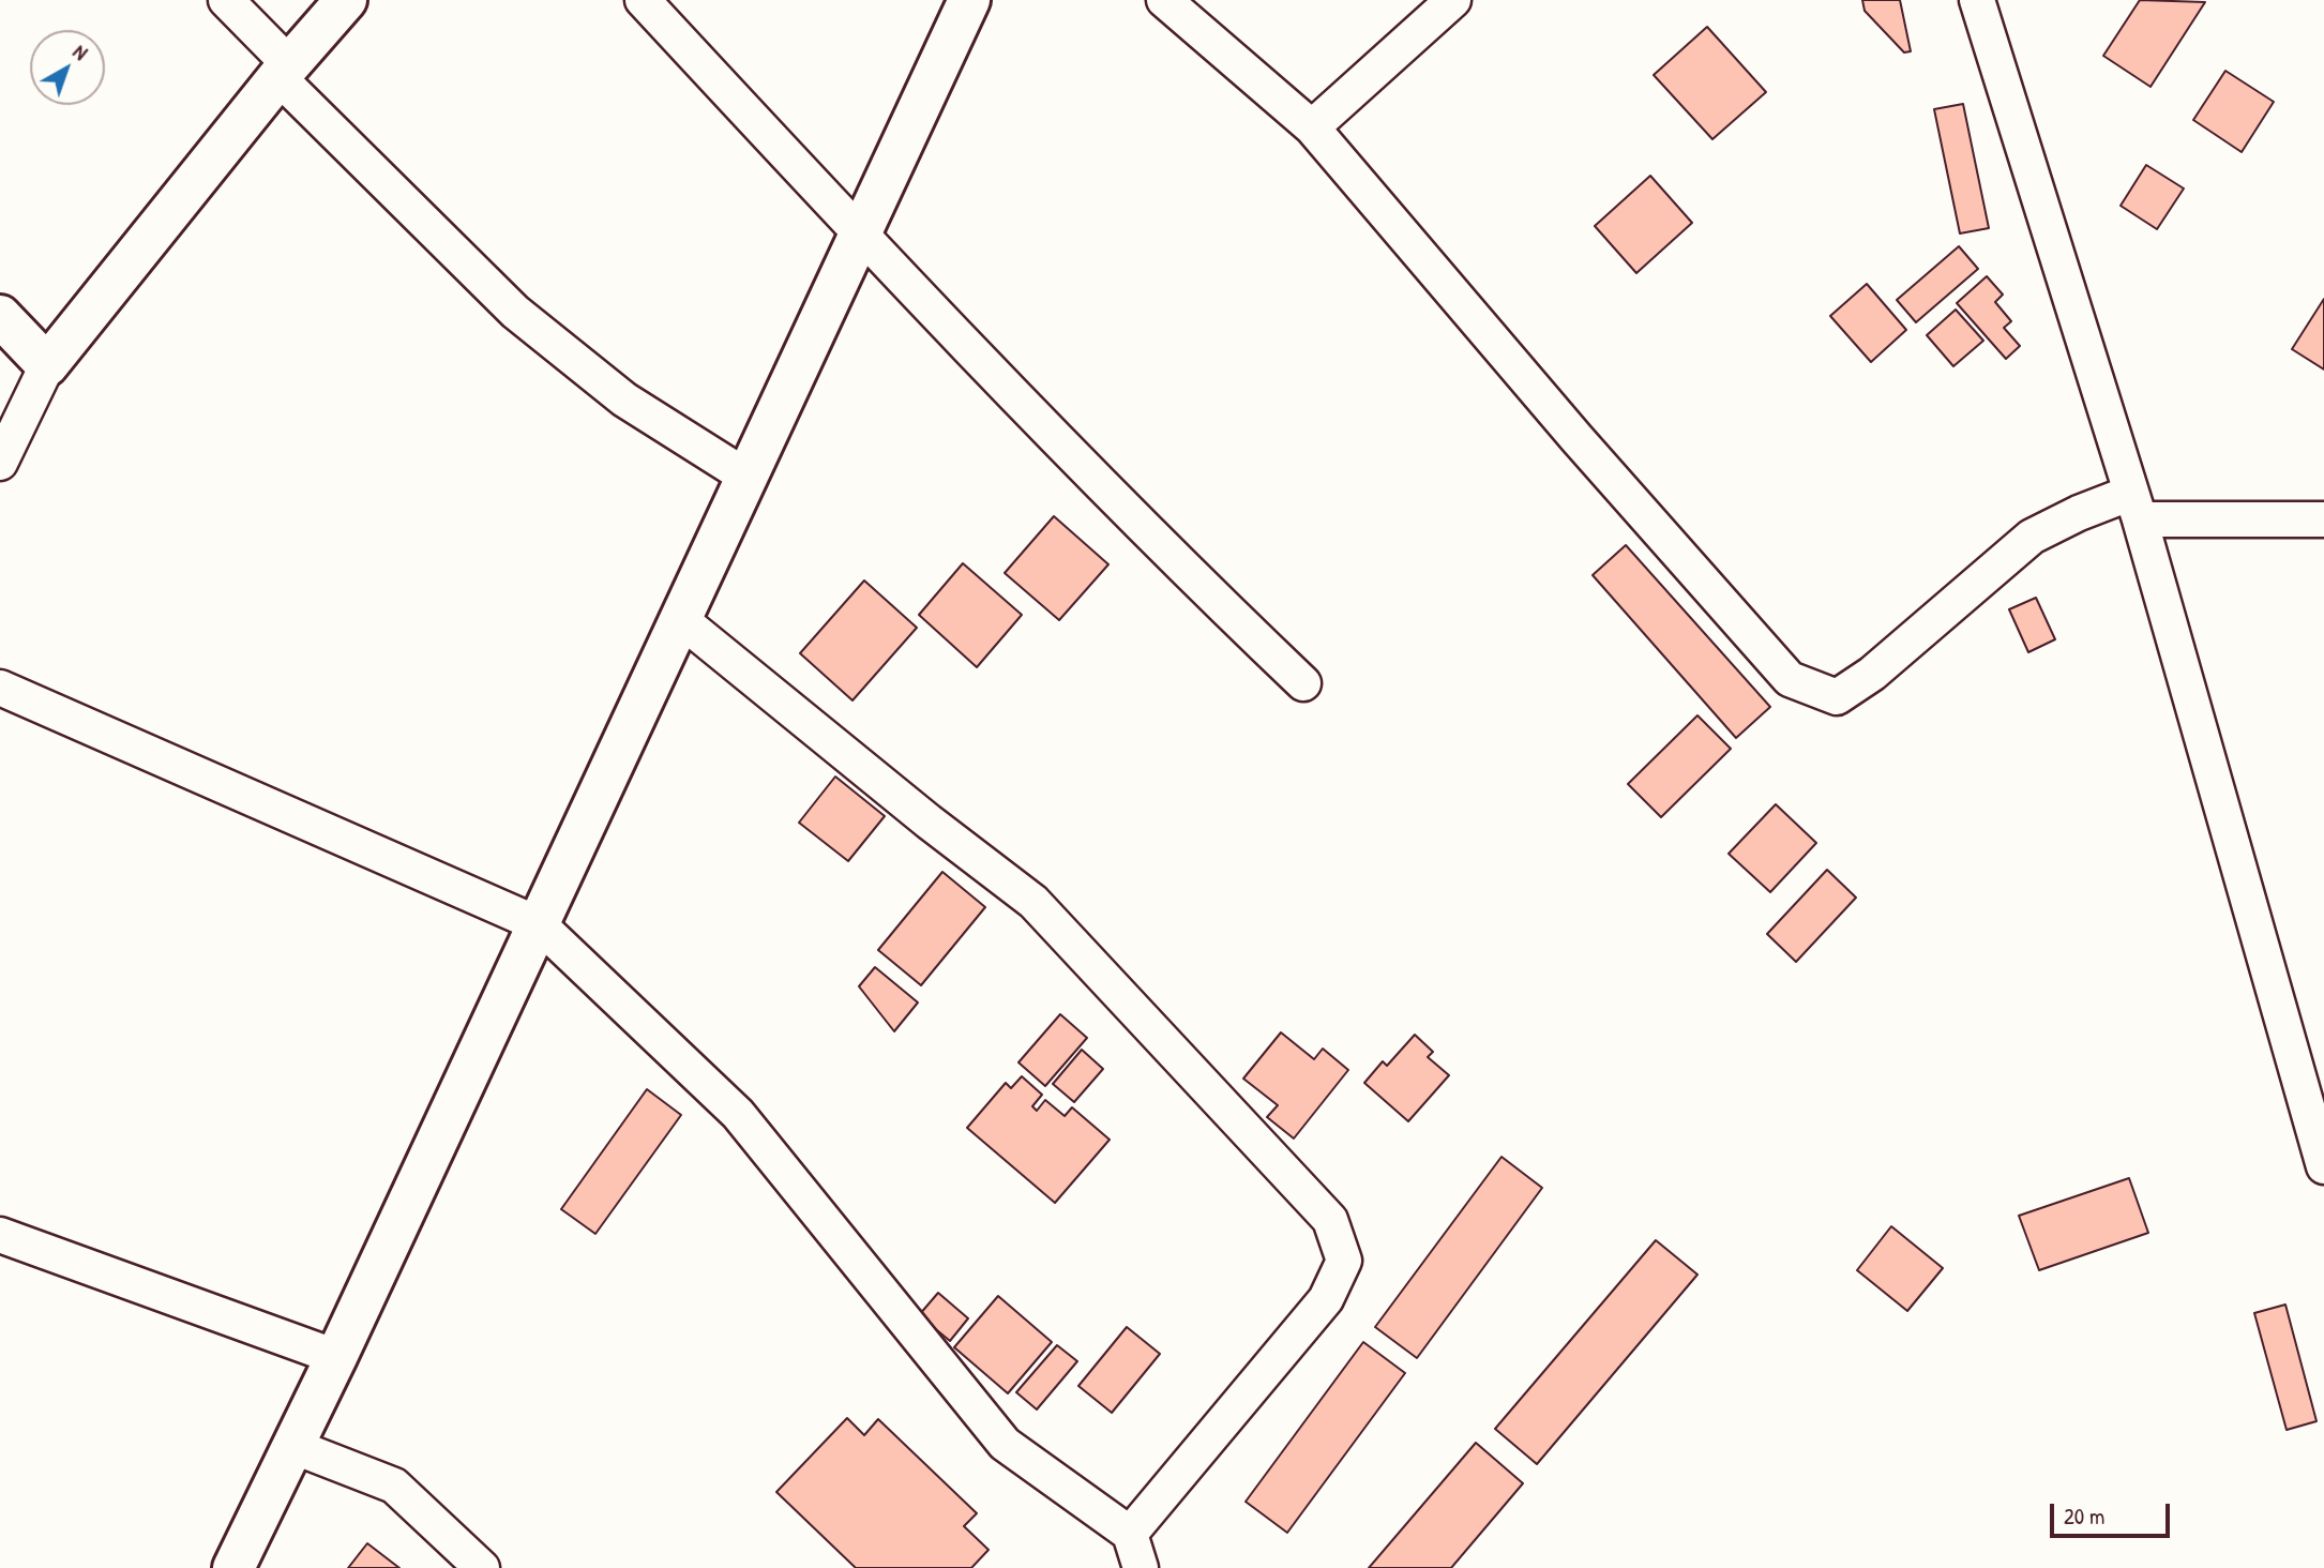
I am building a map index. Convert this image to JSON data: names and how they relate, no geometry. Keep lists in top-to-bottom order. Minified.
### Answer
{"scale_bar":"20 m","north":"top right"}
